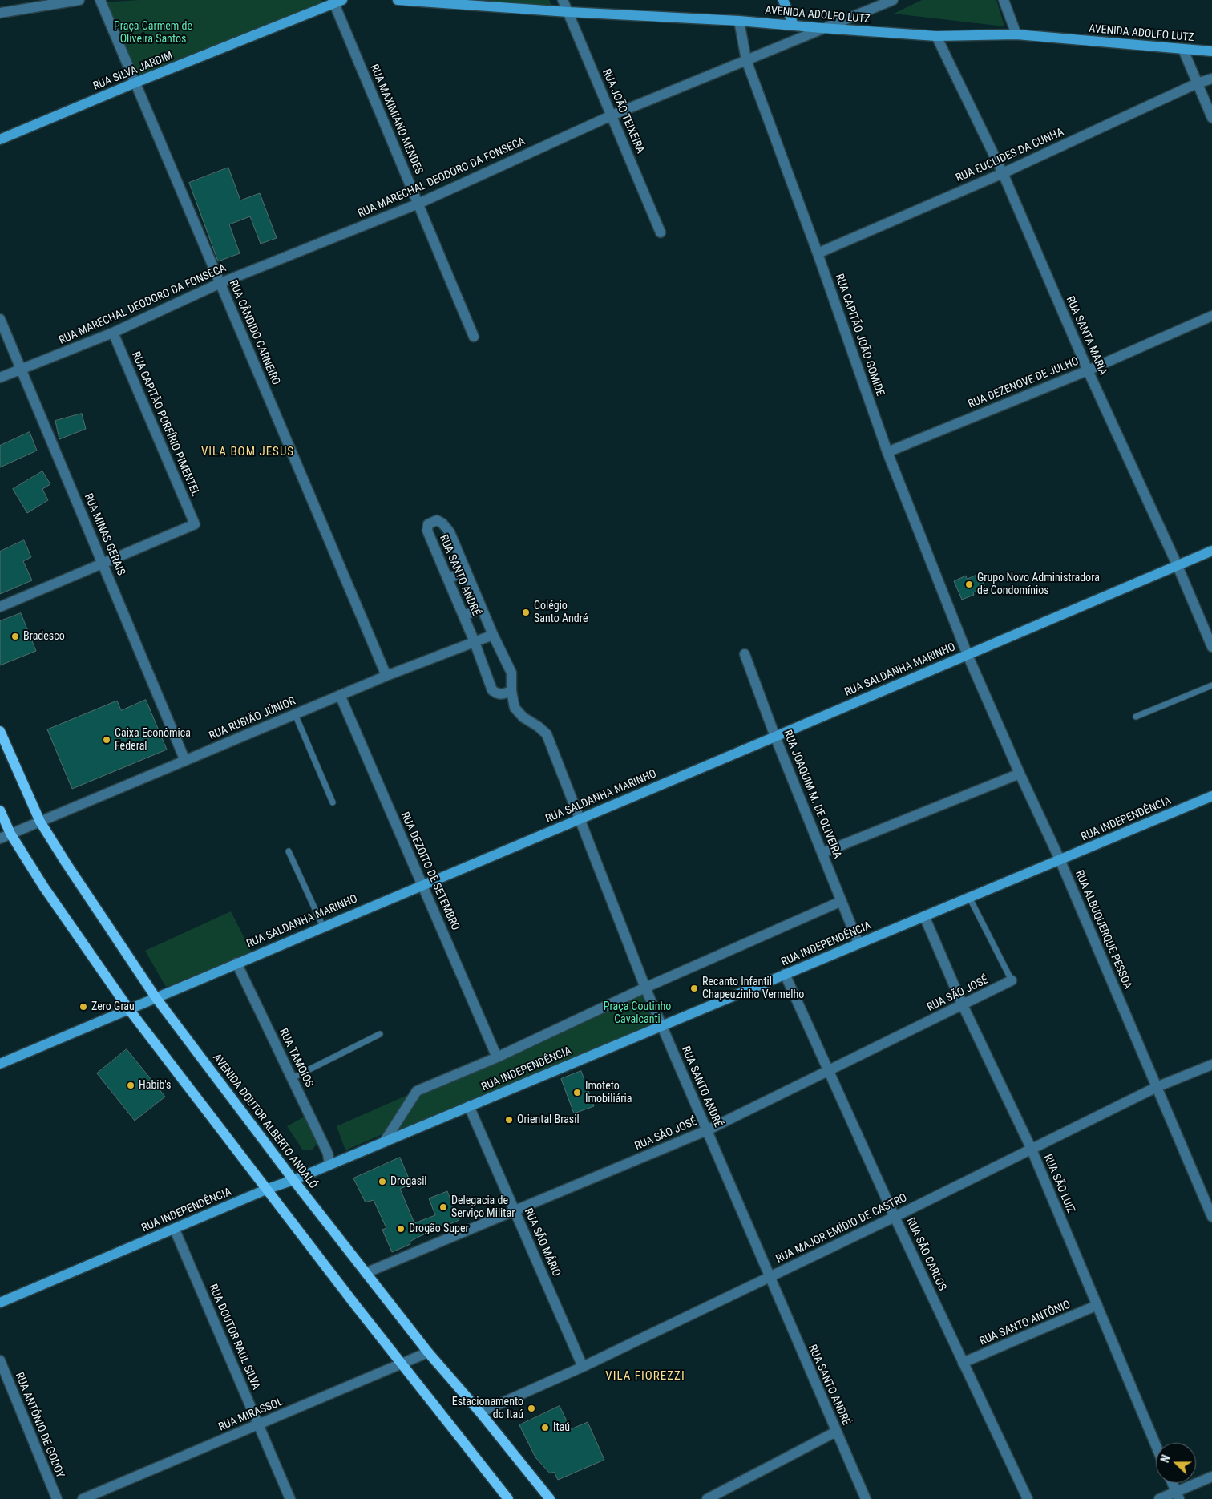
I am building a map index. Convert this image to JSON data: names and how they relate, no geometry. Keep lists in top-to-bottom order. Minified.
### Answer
{"streets":{"main road":["AVENIDA DOUTOR ALBERTO ANDALÓ"],"street":["AVENIDA ADOLFO LUTZ","RUA SILVA JARDIM","RUA JOÃO TEIXEIRA","RUA MAXIMIANO MENDES","RUA EUCLIDES DA CUNHA","RUA MARECHAL DEODORO DA FONSECA","RUA CÂNDIDO CARNEIRO","RUA CAPITÃO JOÃO GOMIDE","RUA SANTA MARIA","RUA DEZENOVE DE JULHO","RUA CAPITÃO PORFÍRIO PIMENTEL","RUA MINAS GERAIS","RUA SANTO ANDRÉ","RUA SALDANHA MARINHO","RUA RUBIÃO JÚNIOR","RUA JOAQUIM M. DE OLIVEIRA","RUA INDEPENDÊNCIA","RUA DEZOITO DE SETEMBRO","RUA ALBUQUERQUE PESSOA","RUA SÃO JOSÉ","RUA TAMOIOS","RUA SÃO LUIZ","RUA MAJOR EMÍDIO DE CASTRO","RUA SÃO MÁRIO","RUA SÃO CARLOS","RUA SANTO ANTÔNIO","RUA DOUTOR RAUL SILVA","RUA MIRASSOL","RUA ANTÔNIO DE GODOY"]},"crossings":[["AVENIDA ADOLFO LUTZ","RUA JOÃO TEIXEIRA"],["AVENIDA ADOLFO LUTZ","RUA MARECHAL DEODORO DA FONSECA"],["AVENIDA ADOLFO LUTZ","RUA CAPITÃO JOÃO GOMIDE"],["AVENIDA ADOLFO LUTZ","RUA SANTA MARIA"],["RUA SILVA JARDIM","RUA MAXIMIANO MENDES"],["RUA SILVA JARDIM","RUA CÂNDIDO CARNEIRO"],["RUA JOÃO TEIXEIRA","RUA MARECHAL DEODORO DA FONSECA"],["RUA MAXIMIANO MENDES","RUA MARECHAL DEODORO DA FONSECA"],["RUA EUCLIDES DA CUNHA","RUA CAPITÃO JOÃO GOMIDE"],["RUA EUCLIDES DA CUNHA","RUA SANTA MARIA"],["RUA MARECHAL DEODORO DA FONSECA","RUA CÂNDIDO CARNEIRO"],["RUA MARECHAL DEODORO DA FONSECA","RUA CAPITÃO JOÃO GOMIDE"],["RUA MARECHAL DEODORO DA FONSECA","RUA CAPITÃO PORFÍRIO PIMENTEL"],["RUA MARECHAL DEODORO DA FONSECA","RUA MINAS GERAIS"],["RUA CÂNDIDO CARNEIRO","RUA RUBIÃO JÚNIOR"],["RUA CAPITÃO JOÃO GOMIDE","RUA DEZENOVE DE JULHO"],["RUA CAPITÃO JOÃO GOMIDE","RUA SALDANHA MARINHO"],["RUA CAPITÃO JOÃO GOMIDE","RUA ALBUQUERQUE PESSOA"],["RUA SANTA MARIA","RUA DEZENOVE DE JULHO"],["RUA SANTA MARIA","RUA SALDANHA MARINHO"],["RUA CAPITÃO PORFÍRIO PIMENTEL","RUA MINAS GERAIS"],["RUA MINAS GERAIS","RUA RUBIÃO JÚNIOR"],["RUA SANTO ANDRÉ","RUA SALDANHA MARINHO"],["RUA SANTO ANDRÉ","RUA RUBIÃO JÚNIOR"],["RUA SANTO ANDRÉ","RUA INDEPENDÊNCIA"],["RUA SANTO ANDRÉ","RUA SÃO JOSÉ"],["RUA SANTO ANDRÉ","RUA MAJOR EMÍDIO DE CASTRO"],["RUA SALDANHA MARINHO","RUA JOAQUIM M. DE OLIVEIRA"],["RUA SALDANHA MARINHO","RUA DEZOITO DE SETEMBRO"],["RUA SALDANHA MARINHO","RUA ALBUQUERQUE PESSOA"],["RUA SALDANHA MARINHO","RUA TAMOIOS"],["RUA SALDANHA MARINHO","AVENIDA DOUTOR ALBERTO ANDALÓ"],["RUA RUBIÃO JÚNIOR","RUA DEZOITO DE SETEMBRO"],["RUA RUBIÃO JÚNIOR","AVENIDA DOUTOR ALBERTO ANDALÓ"],["RUA JOAQUIM M. DE OLIVEIRA","RUA INDEPENDÊNCIA"],["RUA INDEPENDÊNCIA","RUA DEZOITO DE SETEMBRO"],["RUA INDEPENDÊNCIA","RUA ALBUQUERQUE PESSOA"],["RUA INDEPENDÊNCIA","RUA TAMOIOS"],["RUA INDEPENDÊNCIA","AVENIDA DOUTOR ALBERTO ANDALÓ"],["RUA INDEPENDÊNCIA","RUA SÃO LUIZ"],["RUA INDEPENDÊNCIA","RUA SÃO MÁRIO"],["RUA INDEPENDÊNCIA","RUA SÃO CARLOS"],["RUA INDEPENDÊNCIA","RUA DOUTOR RAUL SILVA"],["RUA ALBUQUERQUE PESSOA","RUA MAJOR EMÍDIO DE CASTRO"],["RUA SÃO JOSÉ","AVENIDA DOUTOR ALBERTO ANDALÓ"],["RUA SÃO JOSÉ","RUA SÃO LUIZ"],["RUA SÃO JOSÉ","RUA SÃO MÁRIO"],["RUA SÃO JOSÉ","RUA SÃO CARLOS"],["AVENIDA DOUTOR ALBERTO ANDALÓ","RUA MAJOR EMÍDIO DE CASTRO"],["AVENIDA DOUTOR ALBERTO ANDALÓ","RUA MIRASSOL"],["RUA SÃO LUIZ","RUA MAJOR EMÍDIO DE CASTRO"],["RUA SÃO LUIZ","RUA SANTO ANTÔNIO"],["RUA MAJOR EMÍDIO DE CASTRO","RUA SÃO MÁRIO"],["RUA MAJOR EMÍDIO DE CASTRO","RUA SÃO CARLOS"],["RUA SÃO CARLOS","RUA SANTO ANTÔNIO"],["RUA DOUTOR RAUL SILVA","RUA MIRASSOL"]],"districts":["VILA BOM JESUS","VILA FIOREZZI"],"parks":["Praça Carmem de Oliveira Santos","Praça Coutinho Cavalcanti"],"places":["Grupo Novo Administradora de Condomínios","Colégio Santo André","Bradesco","Caixa Econômica Federal","Recanto Infantil Chapeuzinho Vermelho","Zero Grau","Habib's","Imoteto Imobiliária","Oriental Brasil","Drogasil","Delegacia de Serviço Militar","Drogão Super","Estacionamento do Itaú","Itaú"],"north":"left"}
